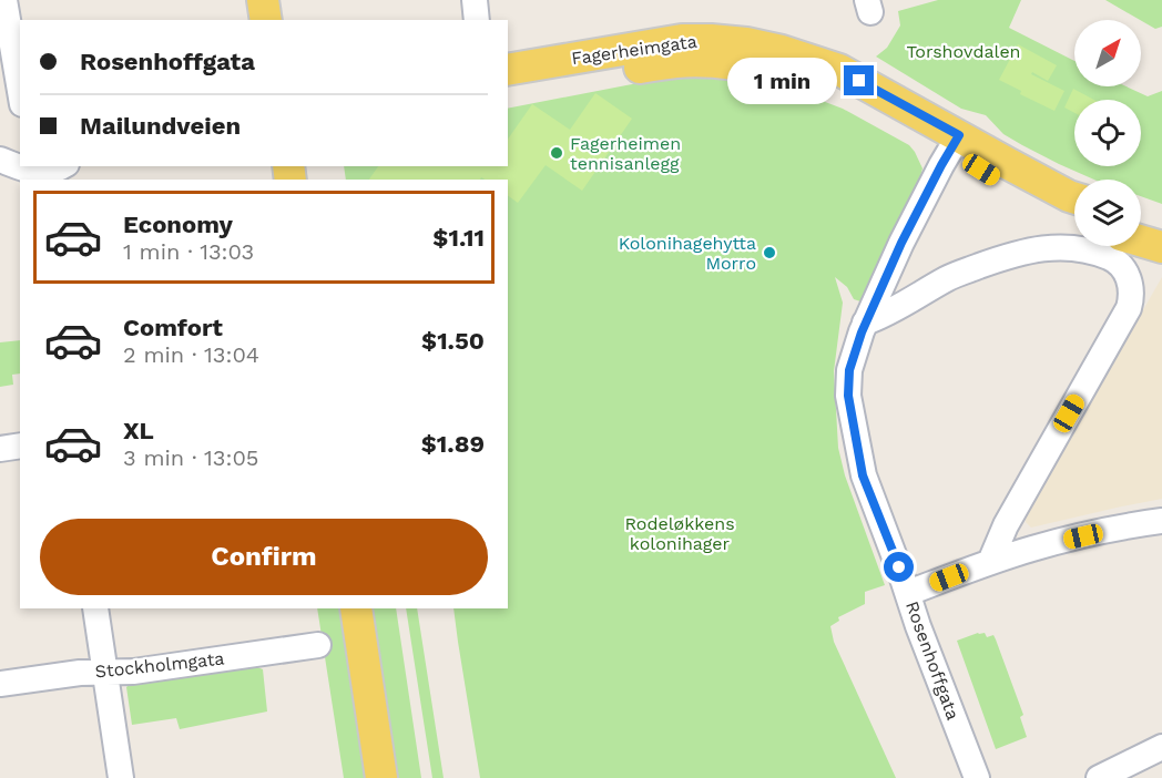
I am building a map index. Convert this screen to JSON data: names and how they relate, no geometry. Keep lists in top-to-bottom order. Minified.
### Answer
{"streets":{"main road":["Fagerheimgata"],"street":["Rosenhoffgata","Stockholmgata"]},"parks":["Torshovdalen","Rodeløkkens kolonihager"],"places":["Fagerheimen tennisanlegg","Kolonihagehytta Morro"],"north":"top right","page":{"banner":["Rosenhoffgata","Mailundveien"],"bubble":"1 min","list":[{"name":"Economy","note":"1 min · 13:03","value":"$1.11"},{"name":"Comfort","note":"2 min · 13:04","value":"$1.50"},{"name":"XL","note":"3 min · 13:05","value":"$1.89"}],"buttons":"Confirm"}}
